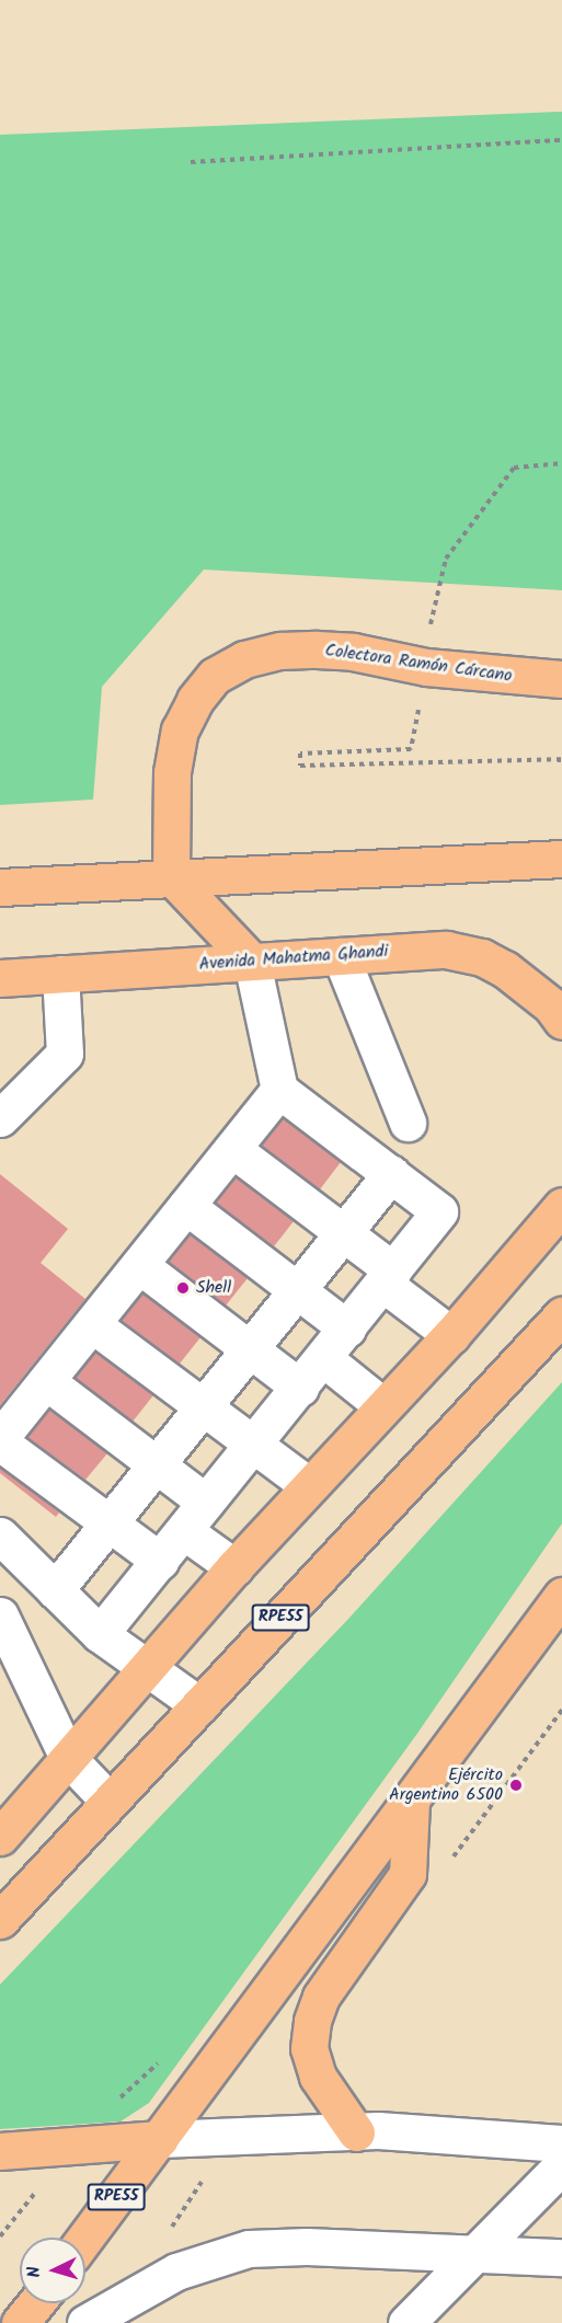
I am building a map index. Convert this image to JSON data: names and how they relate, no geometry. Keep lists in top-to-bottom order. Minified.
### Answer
{"streets":{"main road":["Colectora Ramón Cárcano","Avenida Mahatma Ghandi","RPE55"]},"places":["Shell","Ejército Argentino 6500"],"north":"left"}
